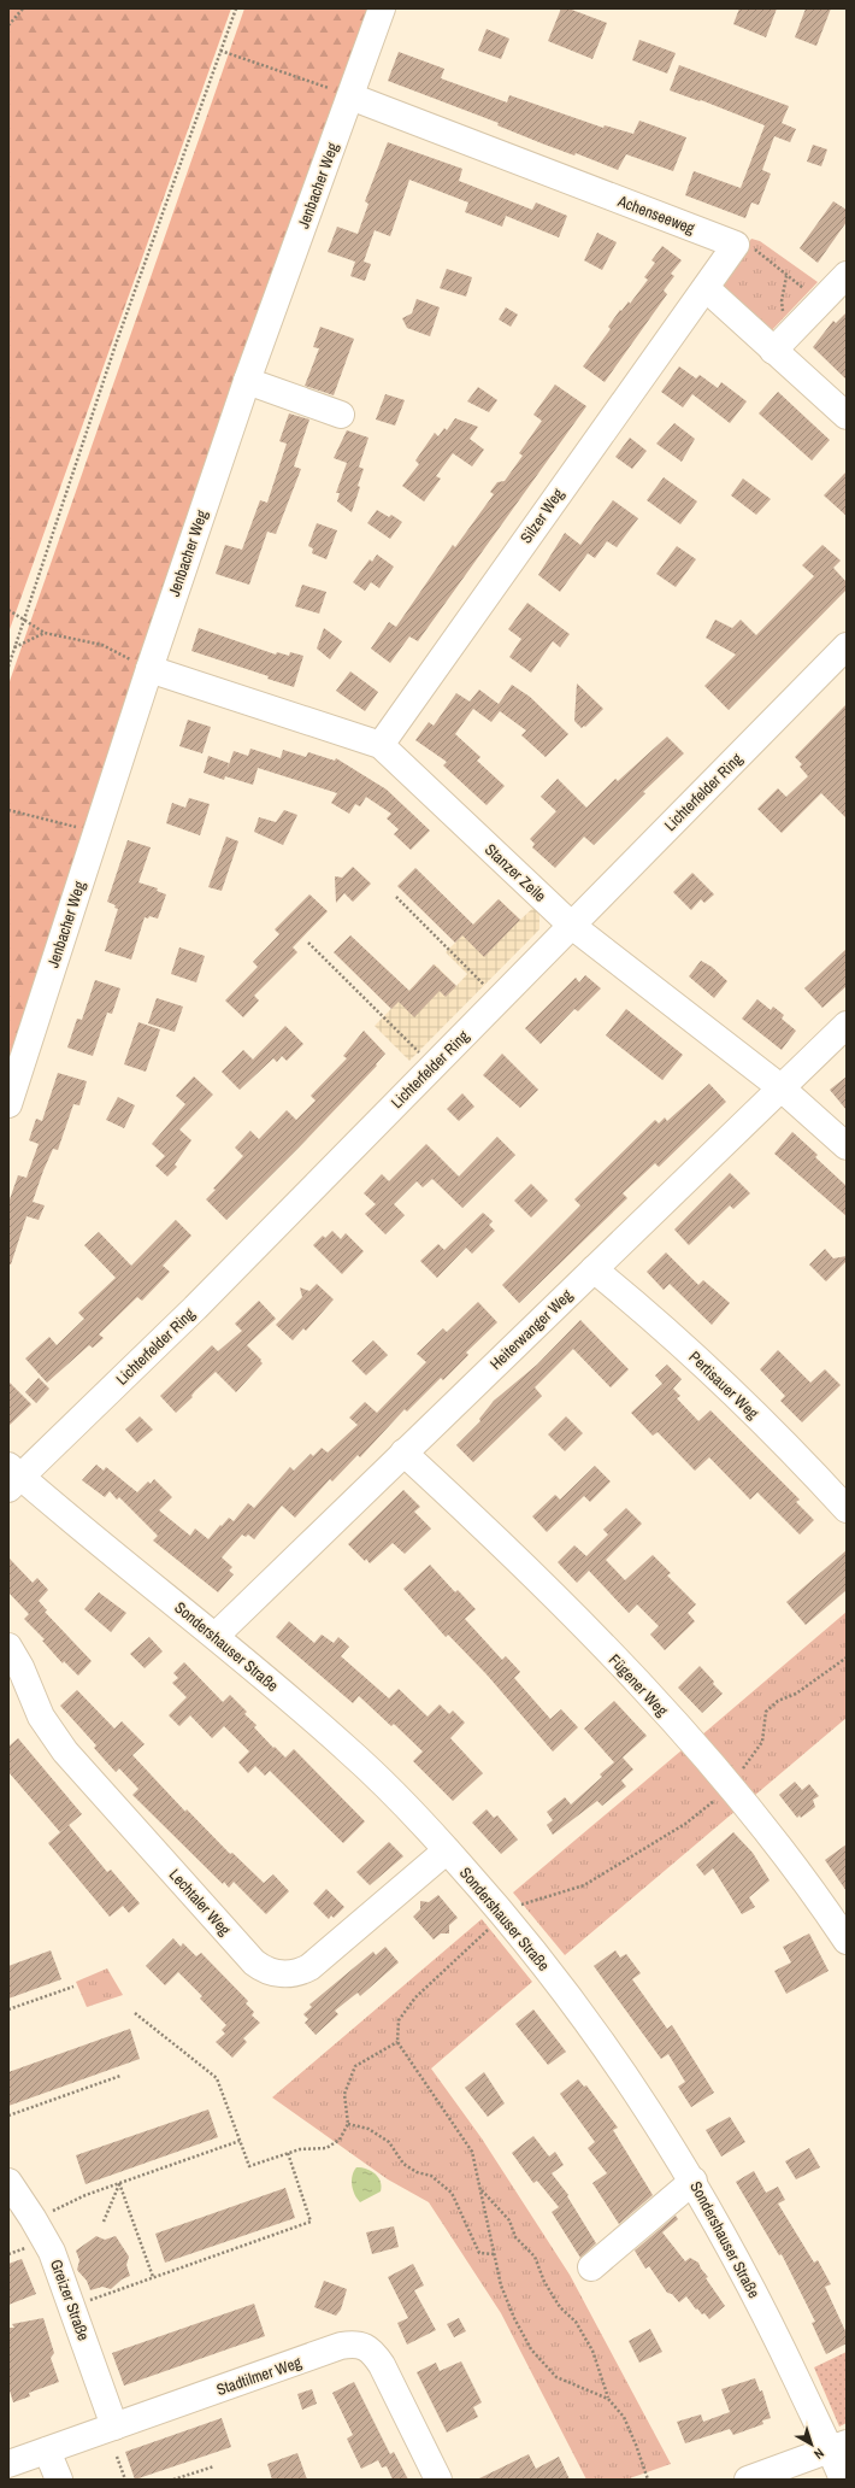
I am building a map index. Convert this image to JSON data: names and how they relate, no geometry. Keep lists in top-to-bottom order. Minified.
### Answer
{"streets":{"street":["Jenbacher Weg","Achenseeweg","Silzer Weg","Lichterfelder Ring","Stanzer Zeile","Heiterwanger Weg","Pertisauer Weg","Sondershauser Straße","Fügener Weg","Lechtaler Weg","Greizer Straße","Stadtilmer Weg"]},"crossings":[["Jenbacher Weg","Achenseeweg"],["Jenbacher Weg","Stanzer Zeile"],["Achenseeweg","Silzer Weg"],["Silzer Weg","Stanzer Zeile"],["Lichterfelder Ring","Stanzer Zeile"],["Lichterfelder Ring","Sondershauser Straße"],["Stanzer Zeile","Heiterwanger Weg"],["Heiterwanger Weg","Pertisauer Weg"],["Heiterwanger Weg","Sondershauser Straße"],["Heiterwanger Weg","Fügener Weg"],["Sondershauser Straße","Lechtaler Weg"],["Greizer Straße","Stadtilmer Weg"]],"north":"bottom right"}
